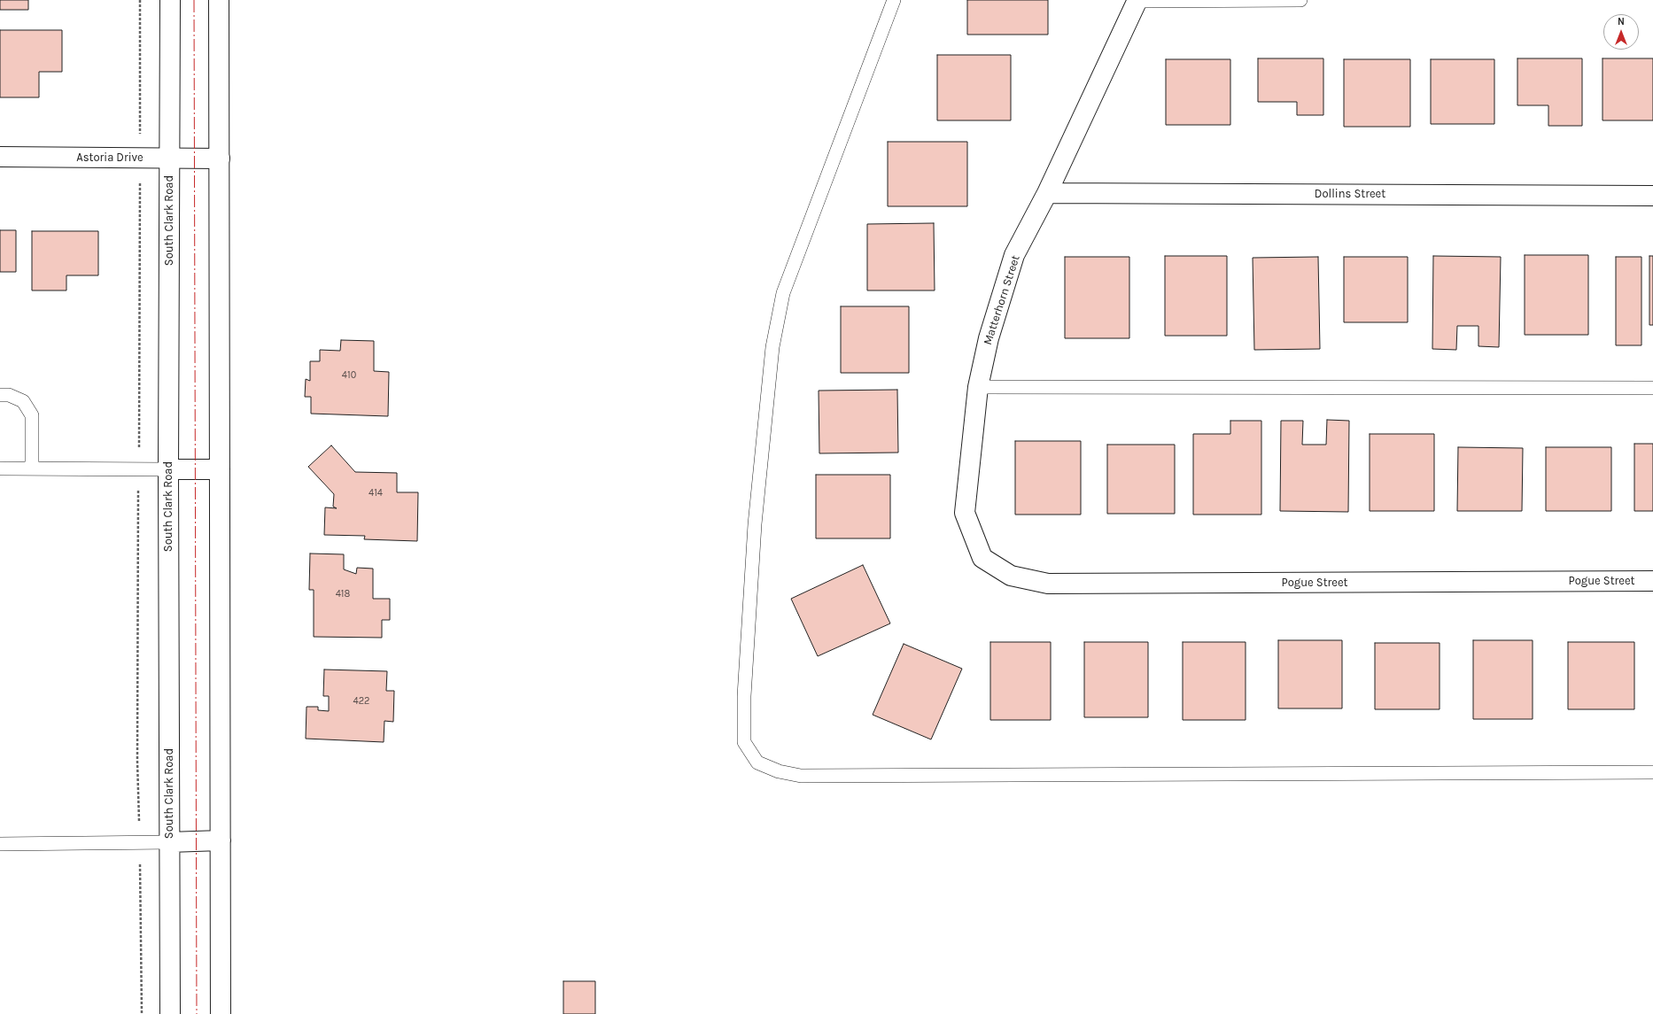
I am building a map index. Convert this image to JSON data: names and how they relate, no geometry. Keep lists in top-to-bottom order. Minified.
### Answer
{"streets":{"main road":["Astoria Drive","Dollins Street","South Clark Road","Matterhorn Street","Pogue Street"]},"crossings":[["Astoria Drive","South Clark Road"],["Dollins Street","Matterhorn Street"],["Matterhorn Street","Pogue Street"]],"house_numbers":["410","414","418","422"],"north":"top"}
